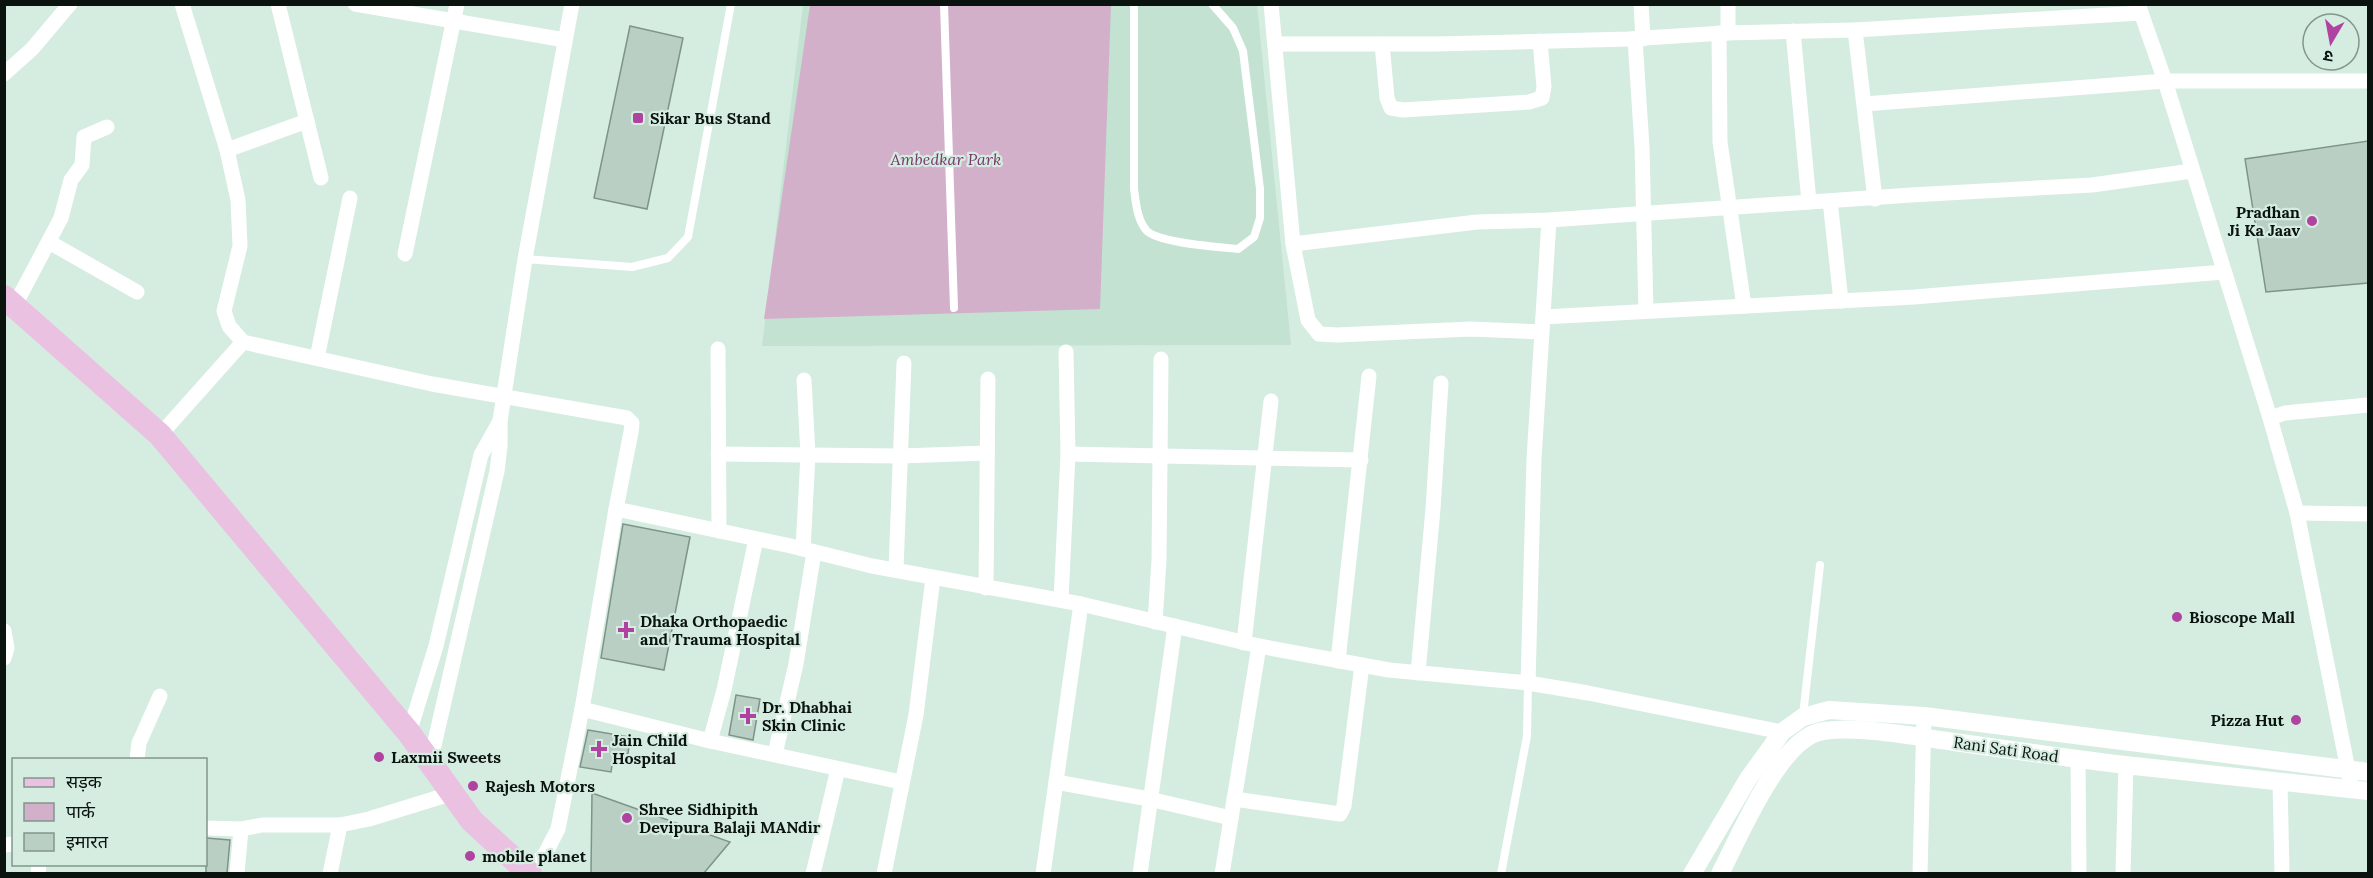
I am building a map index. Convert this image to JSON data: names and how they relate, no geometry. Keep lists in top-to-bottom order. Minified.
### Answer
{"streets":{"street":["Rani Sati Road"]},"parks":["Ambedkar Park"],"places":{"transit":["Sikar Bus Stand"],"other":["Pradhan Ji Ka Jaav","Bioscope Mall","Pizza Hut","Laxmii Sweets","Rajesh Motors","Shree Sidhipith Devipura Balaji MANdir","mobile planet"],"health":["Dhaka Orthopaedic and Trauma Hospital","Dr. Dhabhai Skin Clinic","Jain Child Hospital"]},"legend":["सड़क","पार्क","इमारत"],"north":"bottom"}
